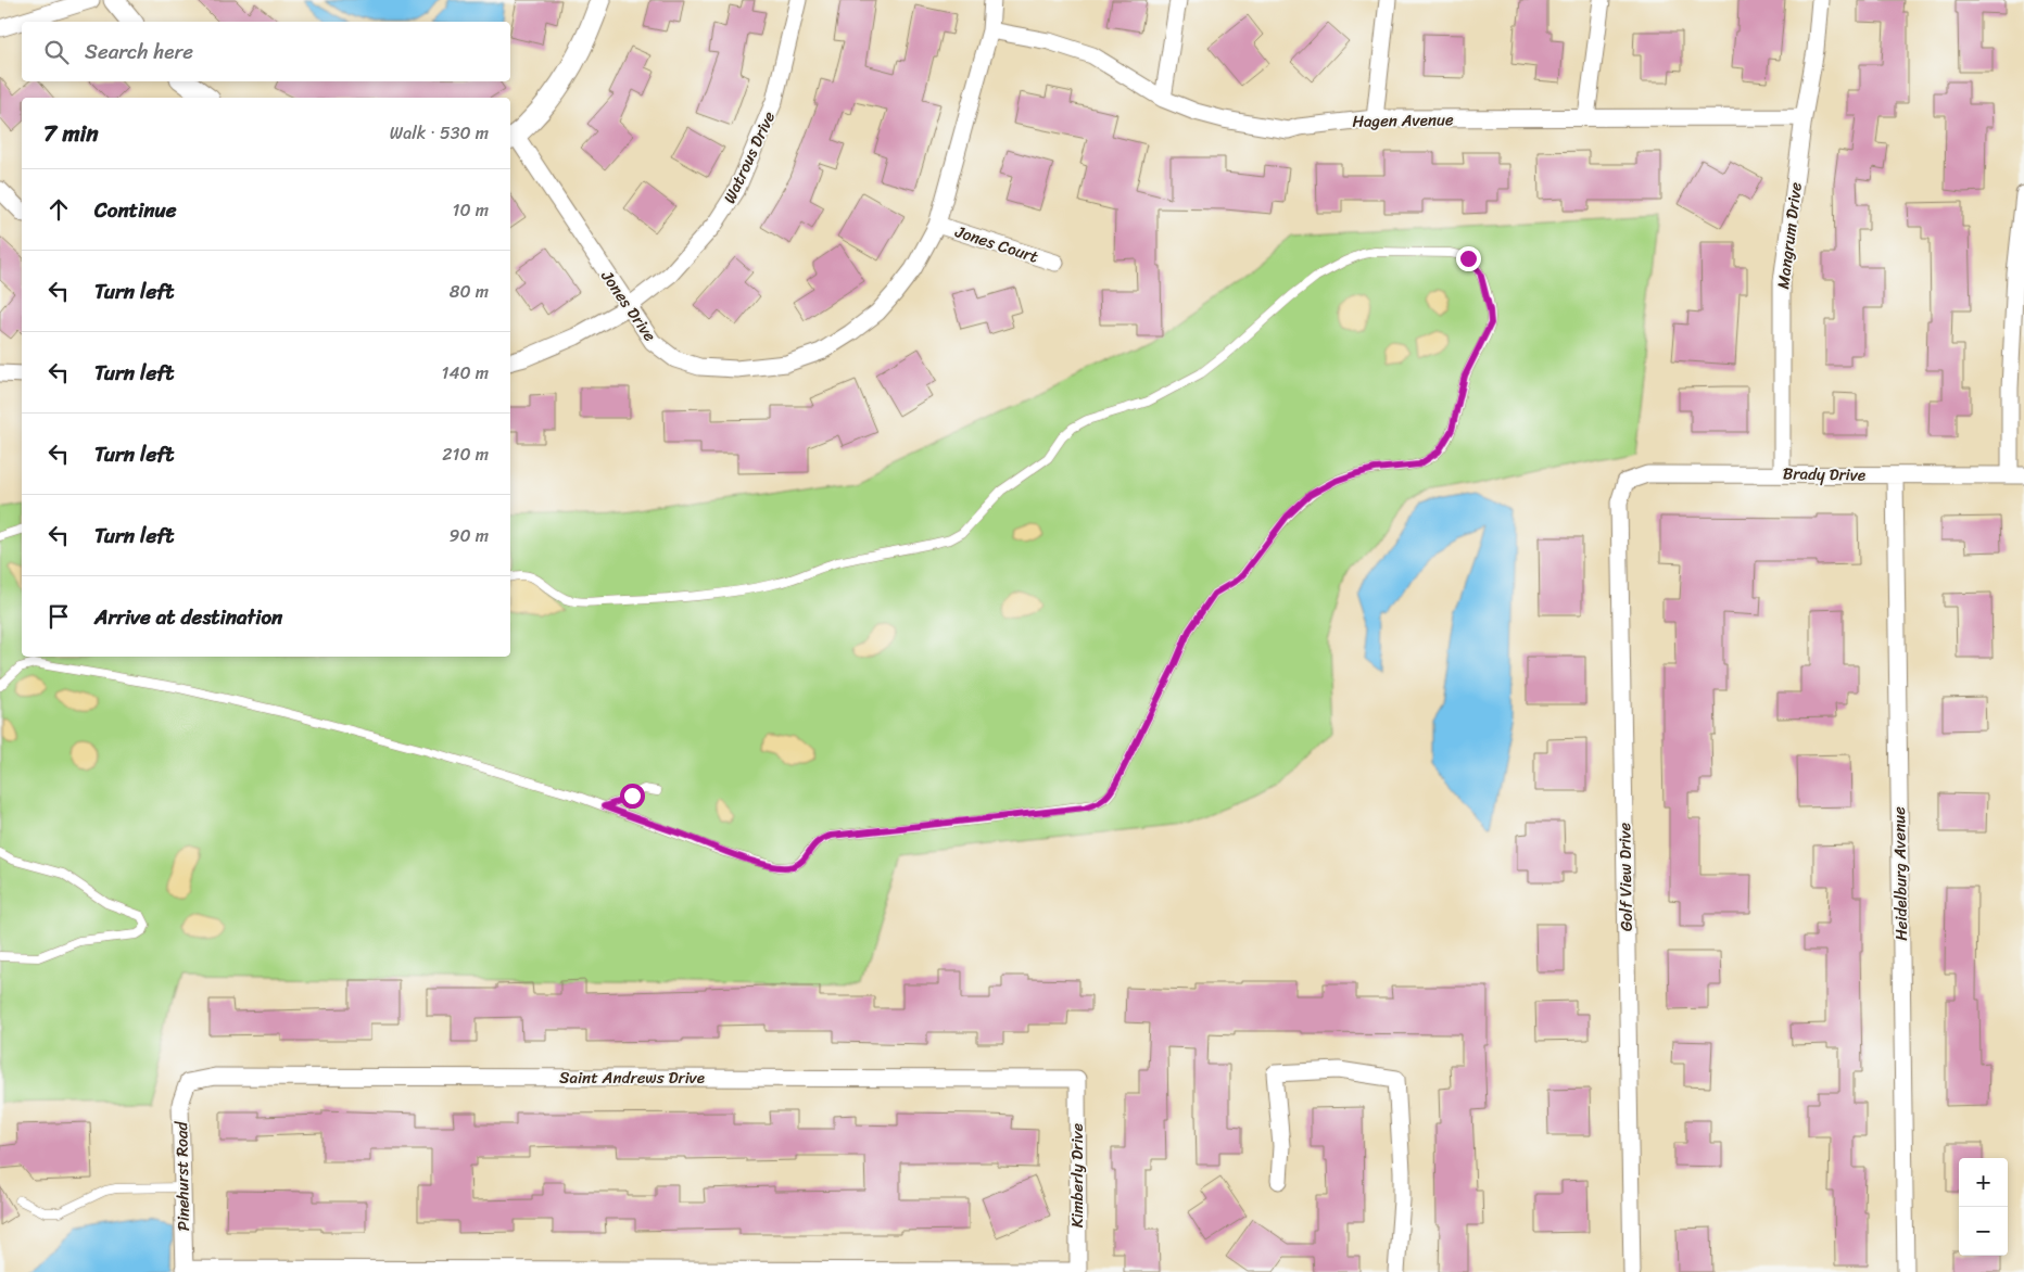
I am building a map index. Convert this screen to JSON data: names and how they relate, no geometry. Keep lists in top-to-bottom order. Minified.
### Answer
{"streets":{"street":["Hagen Avenue","Watrous Drive","Mangrum Drive","Jones Court","Jones Drive","Brady Drive","Heidelburg Avenue","Golf View Drive","Saint Andrews Drive","Kimberly Drive","Pinehurst Road"]},"crossings":[["Hagen Avenue","Mangrum Drive"],["Hagen Avenue","Jones Drive"],["Watrous Drive","Jones Drive"],["Mangrum Drive","Brady Drive"],["Jones Court","Jones Drive"],["Brady Drive","Heidelburg Avenue"],["Brady Drive","Golf View Drive"],["Saint Andrews Drive","Kimberly Drive"],["Saint Andrews Drive","Pinehurst Road"]],"page":{"search":"Search here","heading":["7 min","Walk · 530 m"],"list":[["Continue","10 m"],["Turn left","80 m"],["Turn left","140 m"],["Turn left","210 m"],["Turn left","90 m"],"Arrive at destination"],"map_buttons":["+","−"]}}
